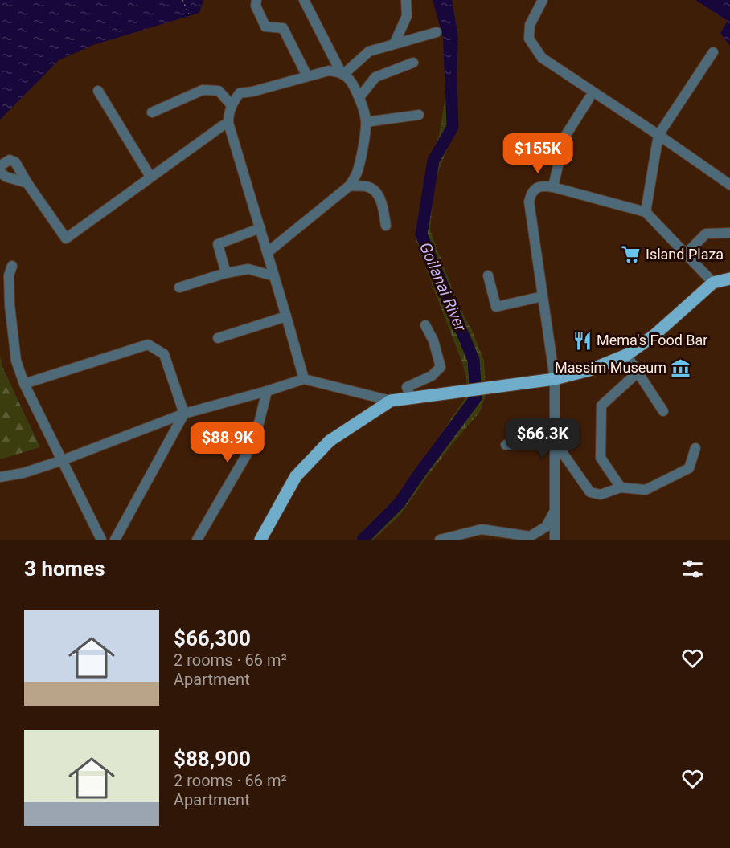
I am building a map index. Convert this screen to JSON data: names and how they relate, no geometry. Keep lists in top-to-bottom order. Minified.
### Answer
{"water":["Goilanai River"],"places":{"supermarket":["Island Plaza"],"restaurant":["Mema's Food Bar"],"museum":["Massim Museum"]},"page":{"price":["$155K","$66.3K","$88.9K"],"heading":"3 homes","list":[{"name":"$66,300","note":"2 rooms · 66 m² · Apartment"},{"name":"$88,900","note":"2 rooms · 66 m² · Apartment"}]}}
